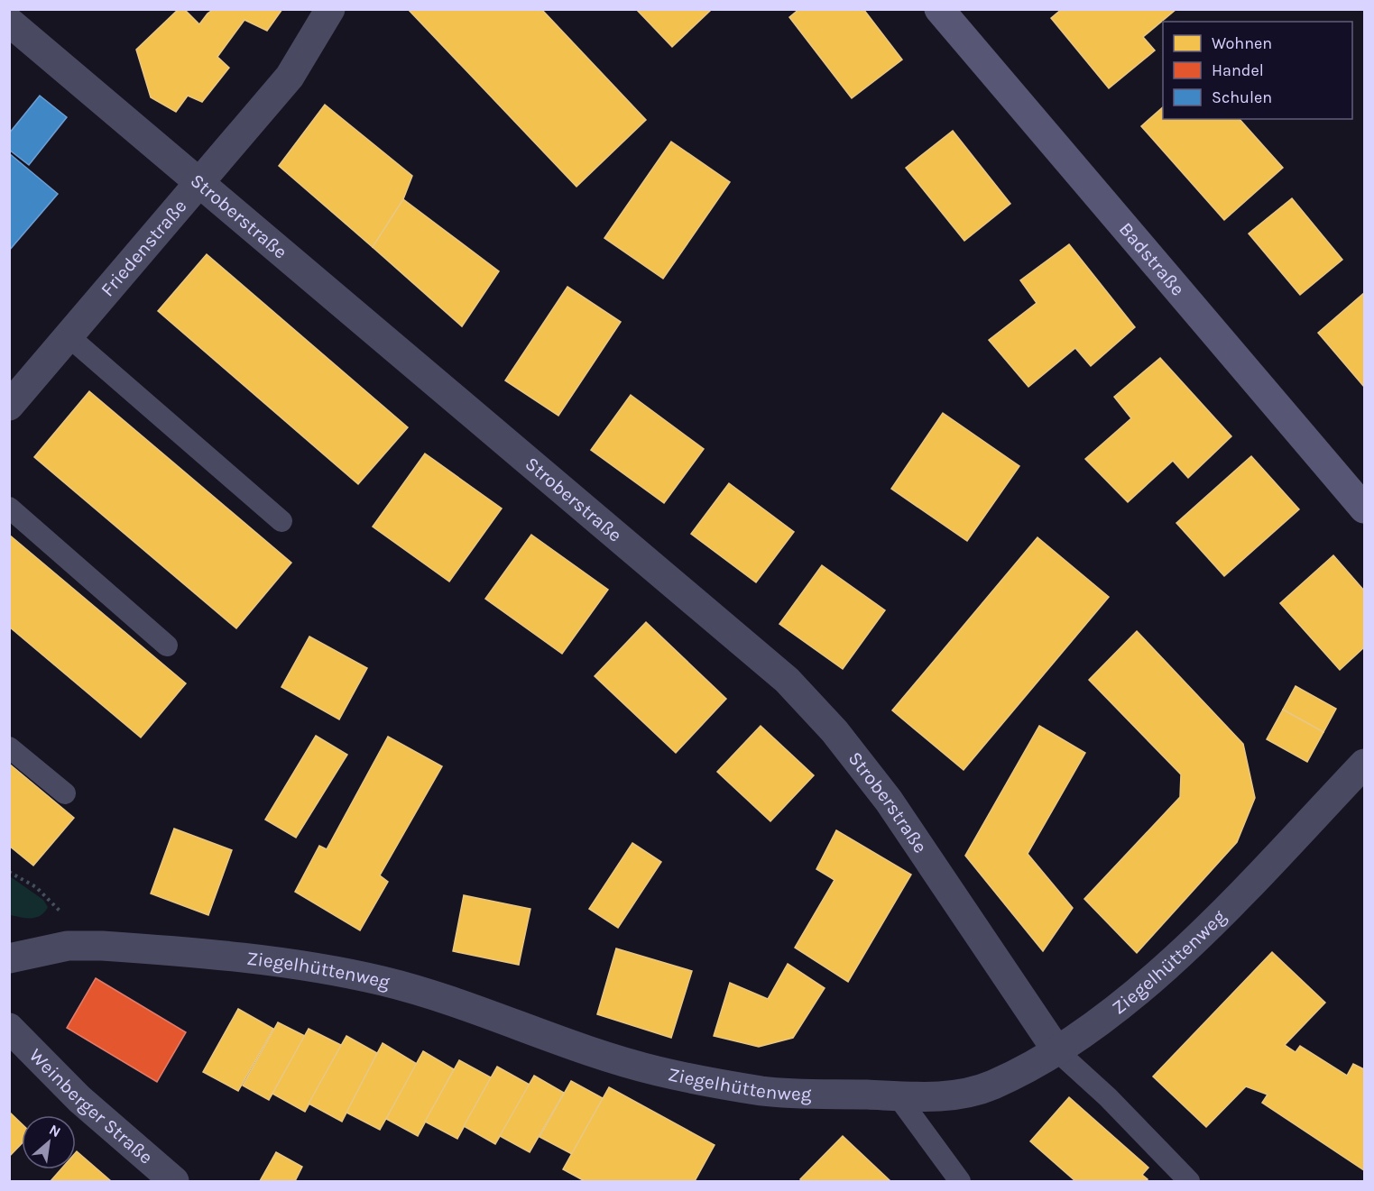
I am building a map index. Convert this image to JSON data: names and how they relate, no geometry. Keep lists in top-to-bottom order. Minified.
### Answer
{"streets":{"main road":["Badstraße"],"street":["Stroberstraße","Friedenstraße","Ziegelhüttenweg","Weinberger Straße"]},"crossings":[["Stroberstraße","Friedenstraße"],["Stroberstraße","Ziegelhüttenweg"]],"legend":["Wohnen","Handel","Schulen"],"north":"top right"}
